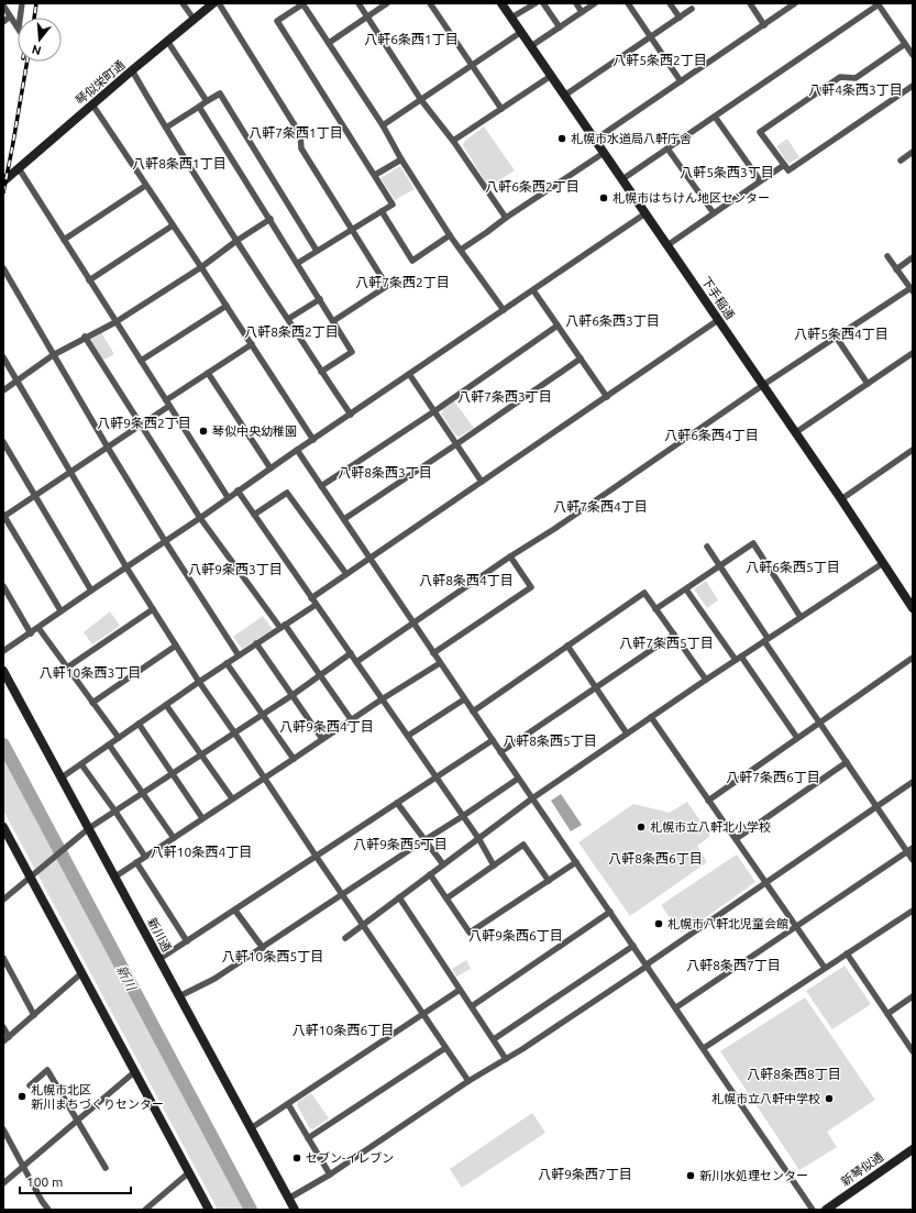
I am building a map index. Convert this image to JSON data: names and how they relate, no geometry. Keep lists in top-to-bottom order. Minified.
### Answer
{"streets":{"street":["琴似栄町通","下手稲通","新川通","新琴似通"]},"districts":["八軒6条西1丁目","八軒5条西2丁目","八軒4条西3丁目","八軒7条西1丁目","八軒8条西1丁目","八軒5条西3丁目","八軒6条西2丁目","八軒7条西2丁目","八軒6条西3丁目","八軒8条西2丁目","八軒5条西4丁目","八軒7条西3丁目","八軒9条西2丁目","八軒6条西4丁目","八軒8条西3丁目","八軒7条西4丁目","八軒6条西5丁目","八軒9条西3丁目","八軒8条西4丁目","八軒7条西5丁目","八軒10条西3丁目","八軒9条西4丁目","八軒8条西5丁目","八軒7条西6丁目","八軒9条西5丁目","八軒10条西4丁目","八軒8条西6丁目","八軒9条西6丁目","八軒10条西5丁目","八軒8条西7丁目","八軒10条西6丁目","八軒8条西8丁目","八軒9条西7丁目"],"water":["新川"],"places":["札幌市水道局八軒庁舎","札幌市はちけん地区センター","琴似中央幼稚園","札幌市立八軒北小学校","札幌市八軒北児童会館","札幌市北区 新川まちづくりセンター","札幌市立八軒中学校","セブン-イレブン","新川水処理センター"],"scale_bar":"100 m","north":"bottom"}
